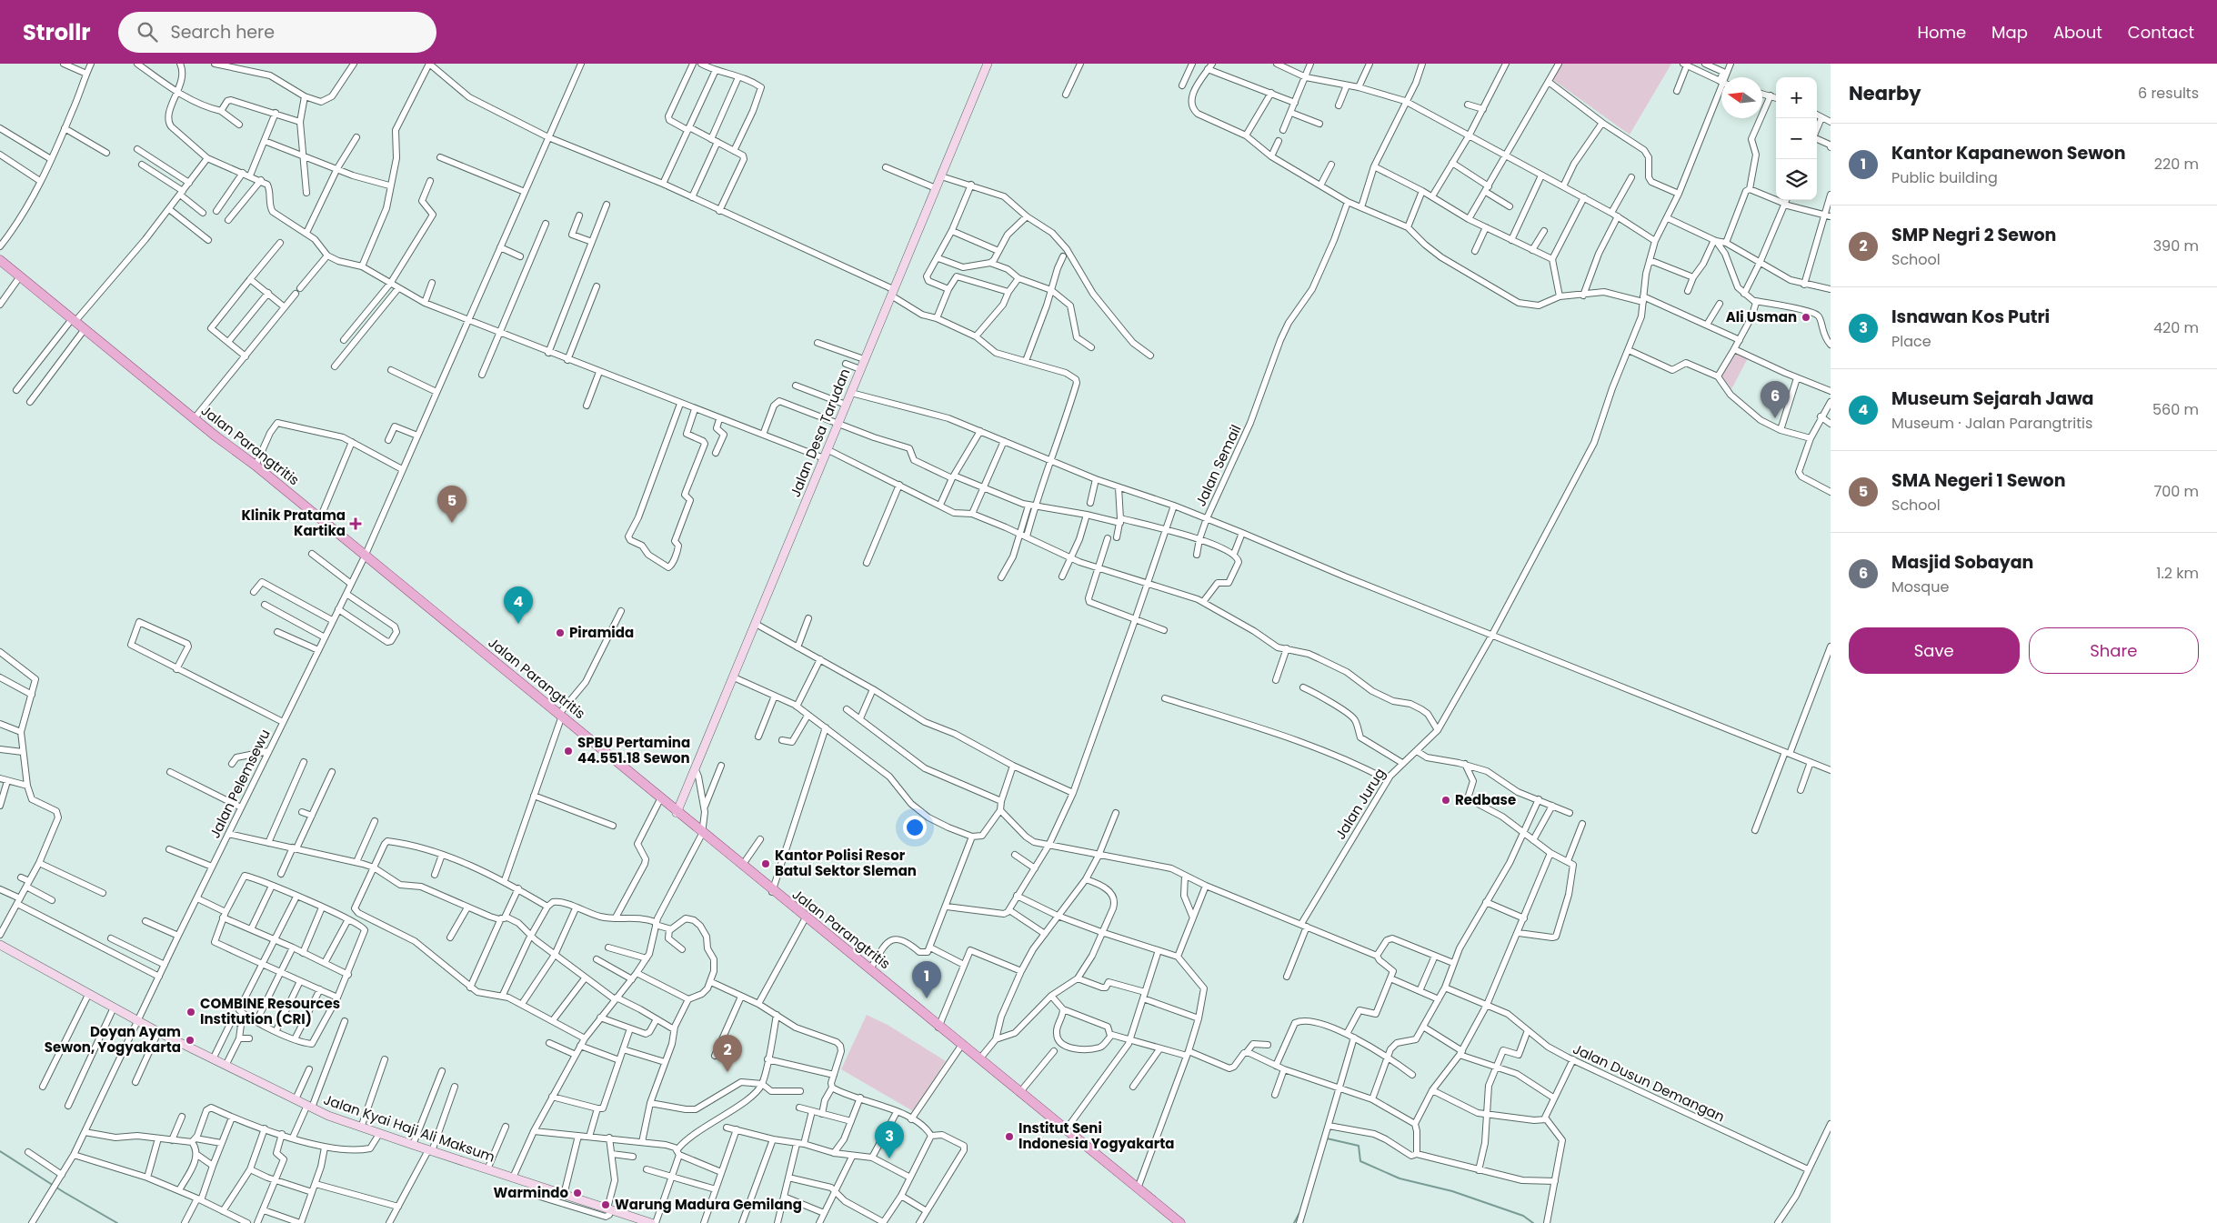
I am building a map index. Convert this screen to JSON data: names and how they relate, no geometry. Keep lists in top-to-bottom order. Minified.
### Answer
{"streets":{"main road":["Jalan Parangtritis"],"street":["Jalan Desa Tarudan","Jalan Semail","Jalan Pelemsewu","Jalan Jurug","Jalan Dusun Demangan","Jalan Kyai Haji Ali Maksum"]},"crossings":[["Jalan Desa Tarudan","Jalan Parangtritis"],["Jalan Parangtritis","Jalan Pelemsewu"],["Jalan Pelemsewu","Jalan Kyai Haji Ali Maksum"]],"places":{"other":["Ali Usman","Piramida","SPBU Pertamina 44.551.18 Sewon","Redbase","Kantor Polisi Resor Batul Sektor Sleman","COMBINE Resources Institution (CRI)","Doyan Ayam Sewon, Yogyakarta","Institut Seni Indonesia Yogyakarta","Warmindo","Warung Madura Gemilang"],"health":["Klinik Pratama Kartika"]},"north":"left","page":{"header":"Strollr","search":"Search here","nav":["Home","Map","About","Contact"],"heading":["Nearby","6 results"],"map_buttons":["+","−"],"list":[{"mark":"1","name":"Kantor Kapanewon Sewon","note":"Public building","value":"220 m"},{"mark":"2","name":"SMP Negri 2 Sewon","note":"School","value":"390 m"},{"mark":"3","name":"Isnawan Kos Putri","note":"Place","value":"420 m"},{"mark":"4","name":"Museum Sejarah Jawa","note":"Museum · Jalan Parangtritis","value":"560 m"},{"mark":"5","name":"SMA Negeri 1 Sewon","note":"School","value":"700 m"},{"mark":"6","name":"Masjid Sobayan","note":"Mosque","value":"1.2 km"}],"pins":["6","5","4","1","2","3"],"buttons":["Save","Share"]}}
